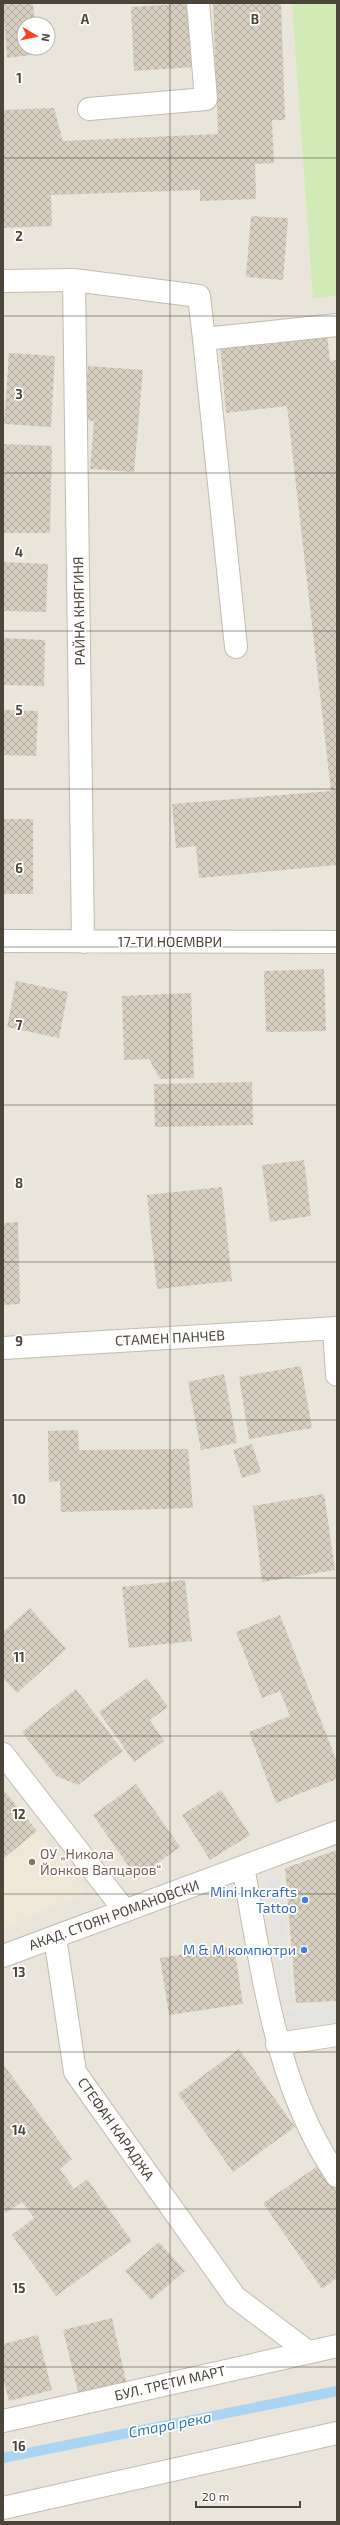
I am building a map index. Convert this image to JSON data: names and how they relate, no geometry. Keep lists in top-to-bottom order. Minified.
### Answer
{"streets":{"street":["РАЙНА КНЯГИНЯ","17-ТИ НОЕМВРИ","СТАМЕН ПАНЧЕВ","АКАД. СТОЯН РОМАНОВСКИ","СТЕФАН КАРАДЖА","БУЛ. ТРЕТИ МАРТ"]},"crossings":[["РАЙНА КНЯГИНЯ","17-ТИ НОЕМВРИ"],["АКАД. СТОЯН РОМАНОВСКИ","СТЕФАН КАРАДЖА"],["СТЕФАН КАРАДЖА","БУЛ. ТРЕТИ МАРТ"]],"water":["Стара река"],"places":["ОУ „Никола Йонков Вапцаров“","Mini Inkcrafts Tattoo","М & М компютри"],"scale_bar":"20 m","north":"right","grid":{"columns":["A","B"],"rows":["1","2","3","4","5","6","7","8","9","10","11","12","13","14","15","16"]}}
